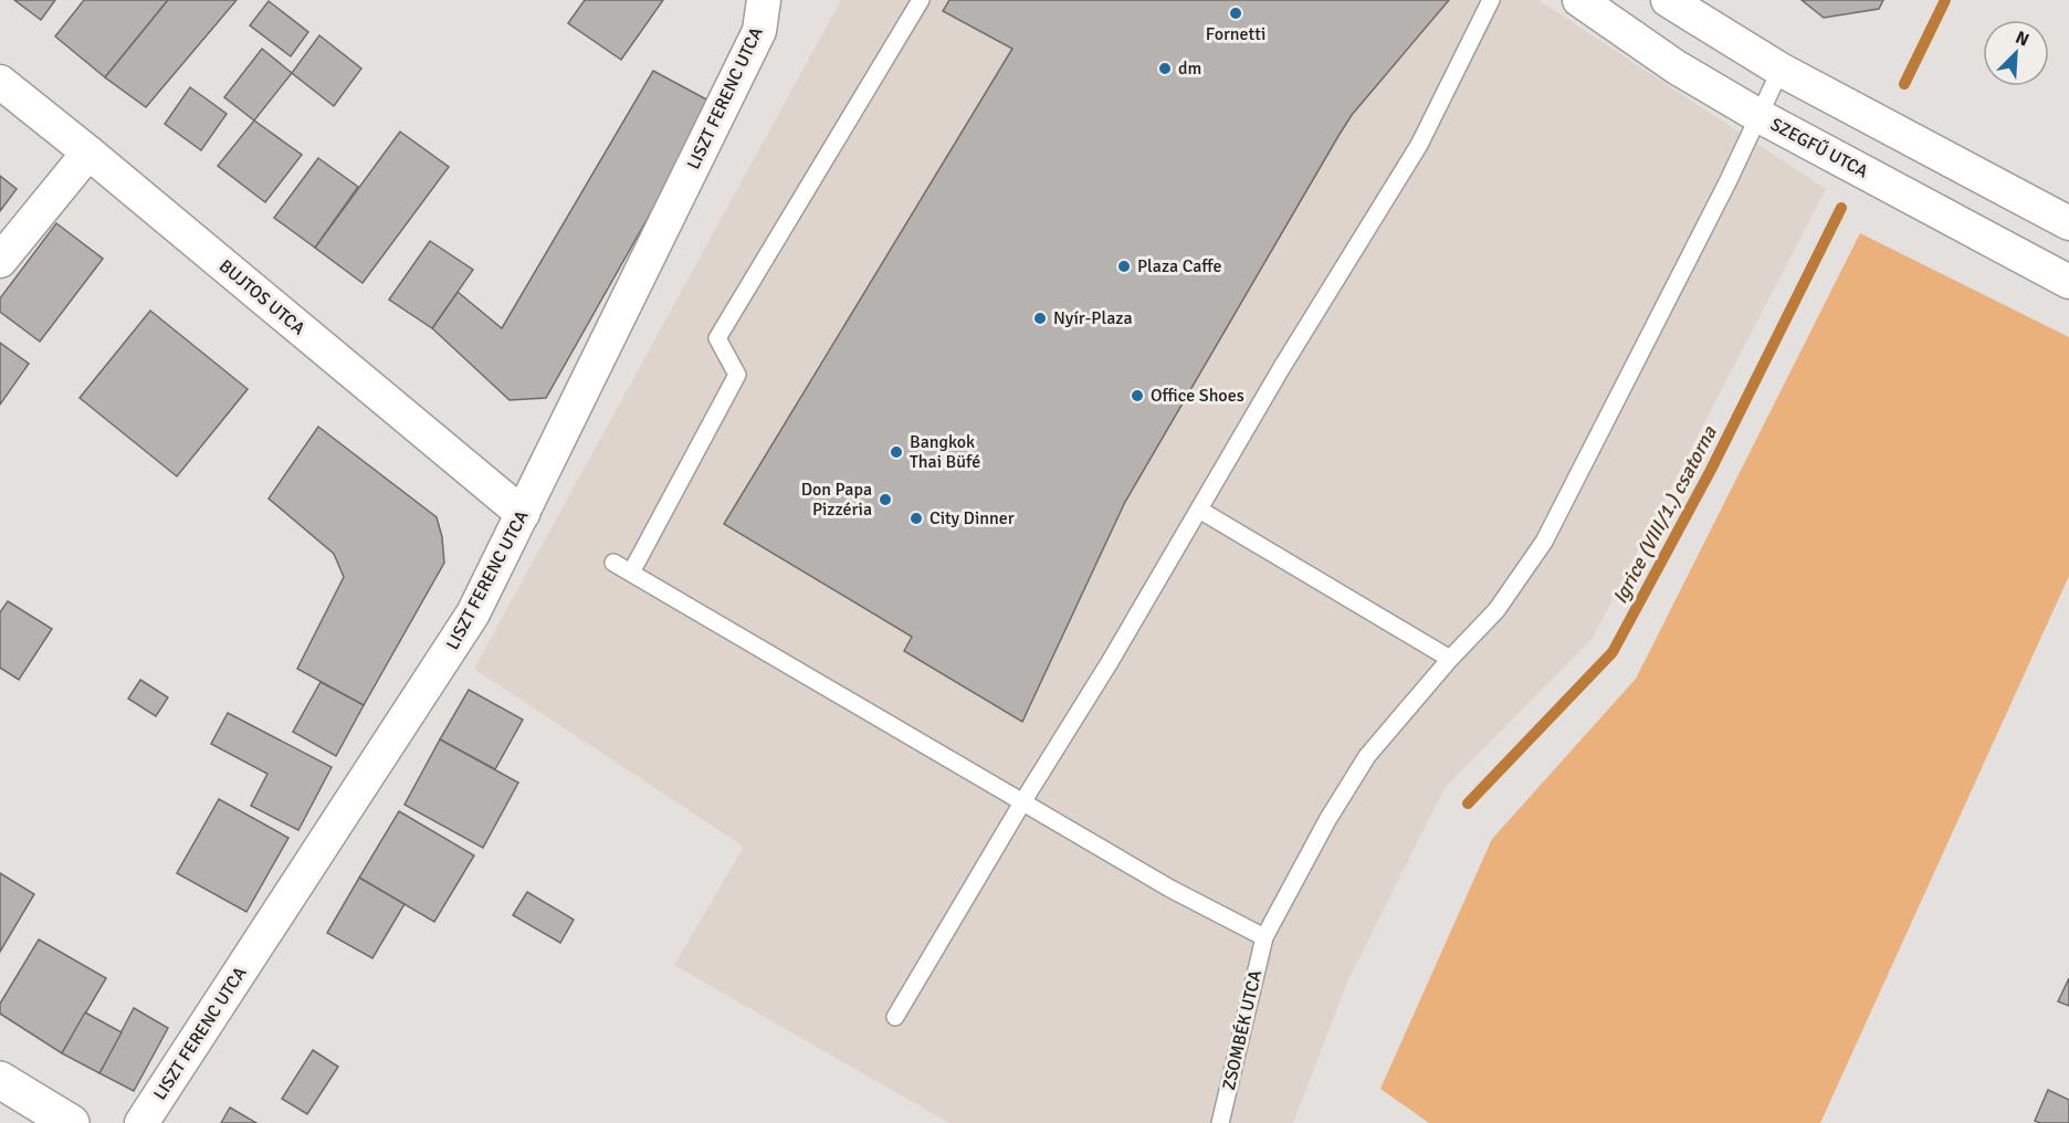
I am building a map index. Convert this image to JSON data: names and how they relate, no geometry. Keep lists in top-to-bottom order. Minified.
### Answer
{"streets":{"street":["LISZT FERENC UTCA","SZEGFŰ UTCA","BUJTOS UTCA"],"lane":["ZSOMBÉK UTCA"]},"crossings":[["LISZT FERENC UTCA","BUJTOS UTCA"],["SZEGFŰ UTCA","ZSOMBÉK UTCA"]],"water":["Igrice (VIII/1.) csatorna"],"places":["Fornetti","dm","Plaza Caffe","Nyír-Plaza","Office Shoes","Bangkok Thai Büfé","Don Papa Pizzéria","City Dinner"],"north":"top right"}
